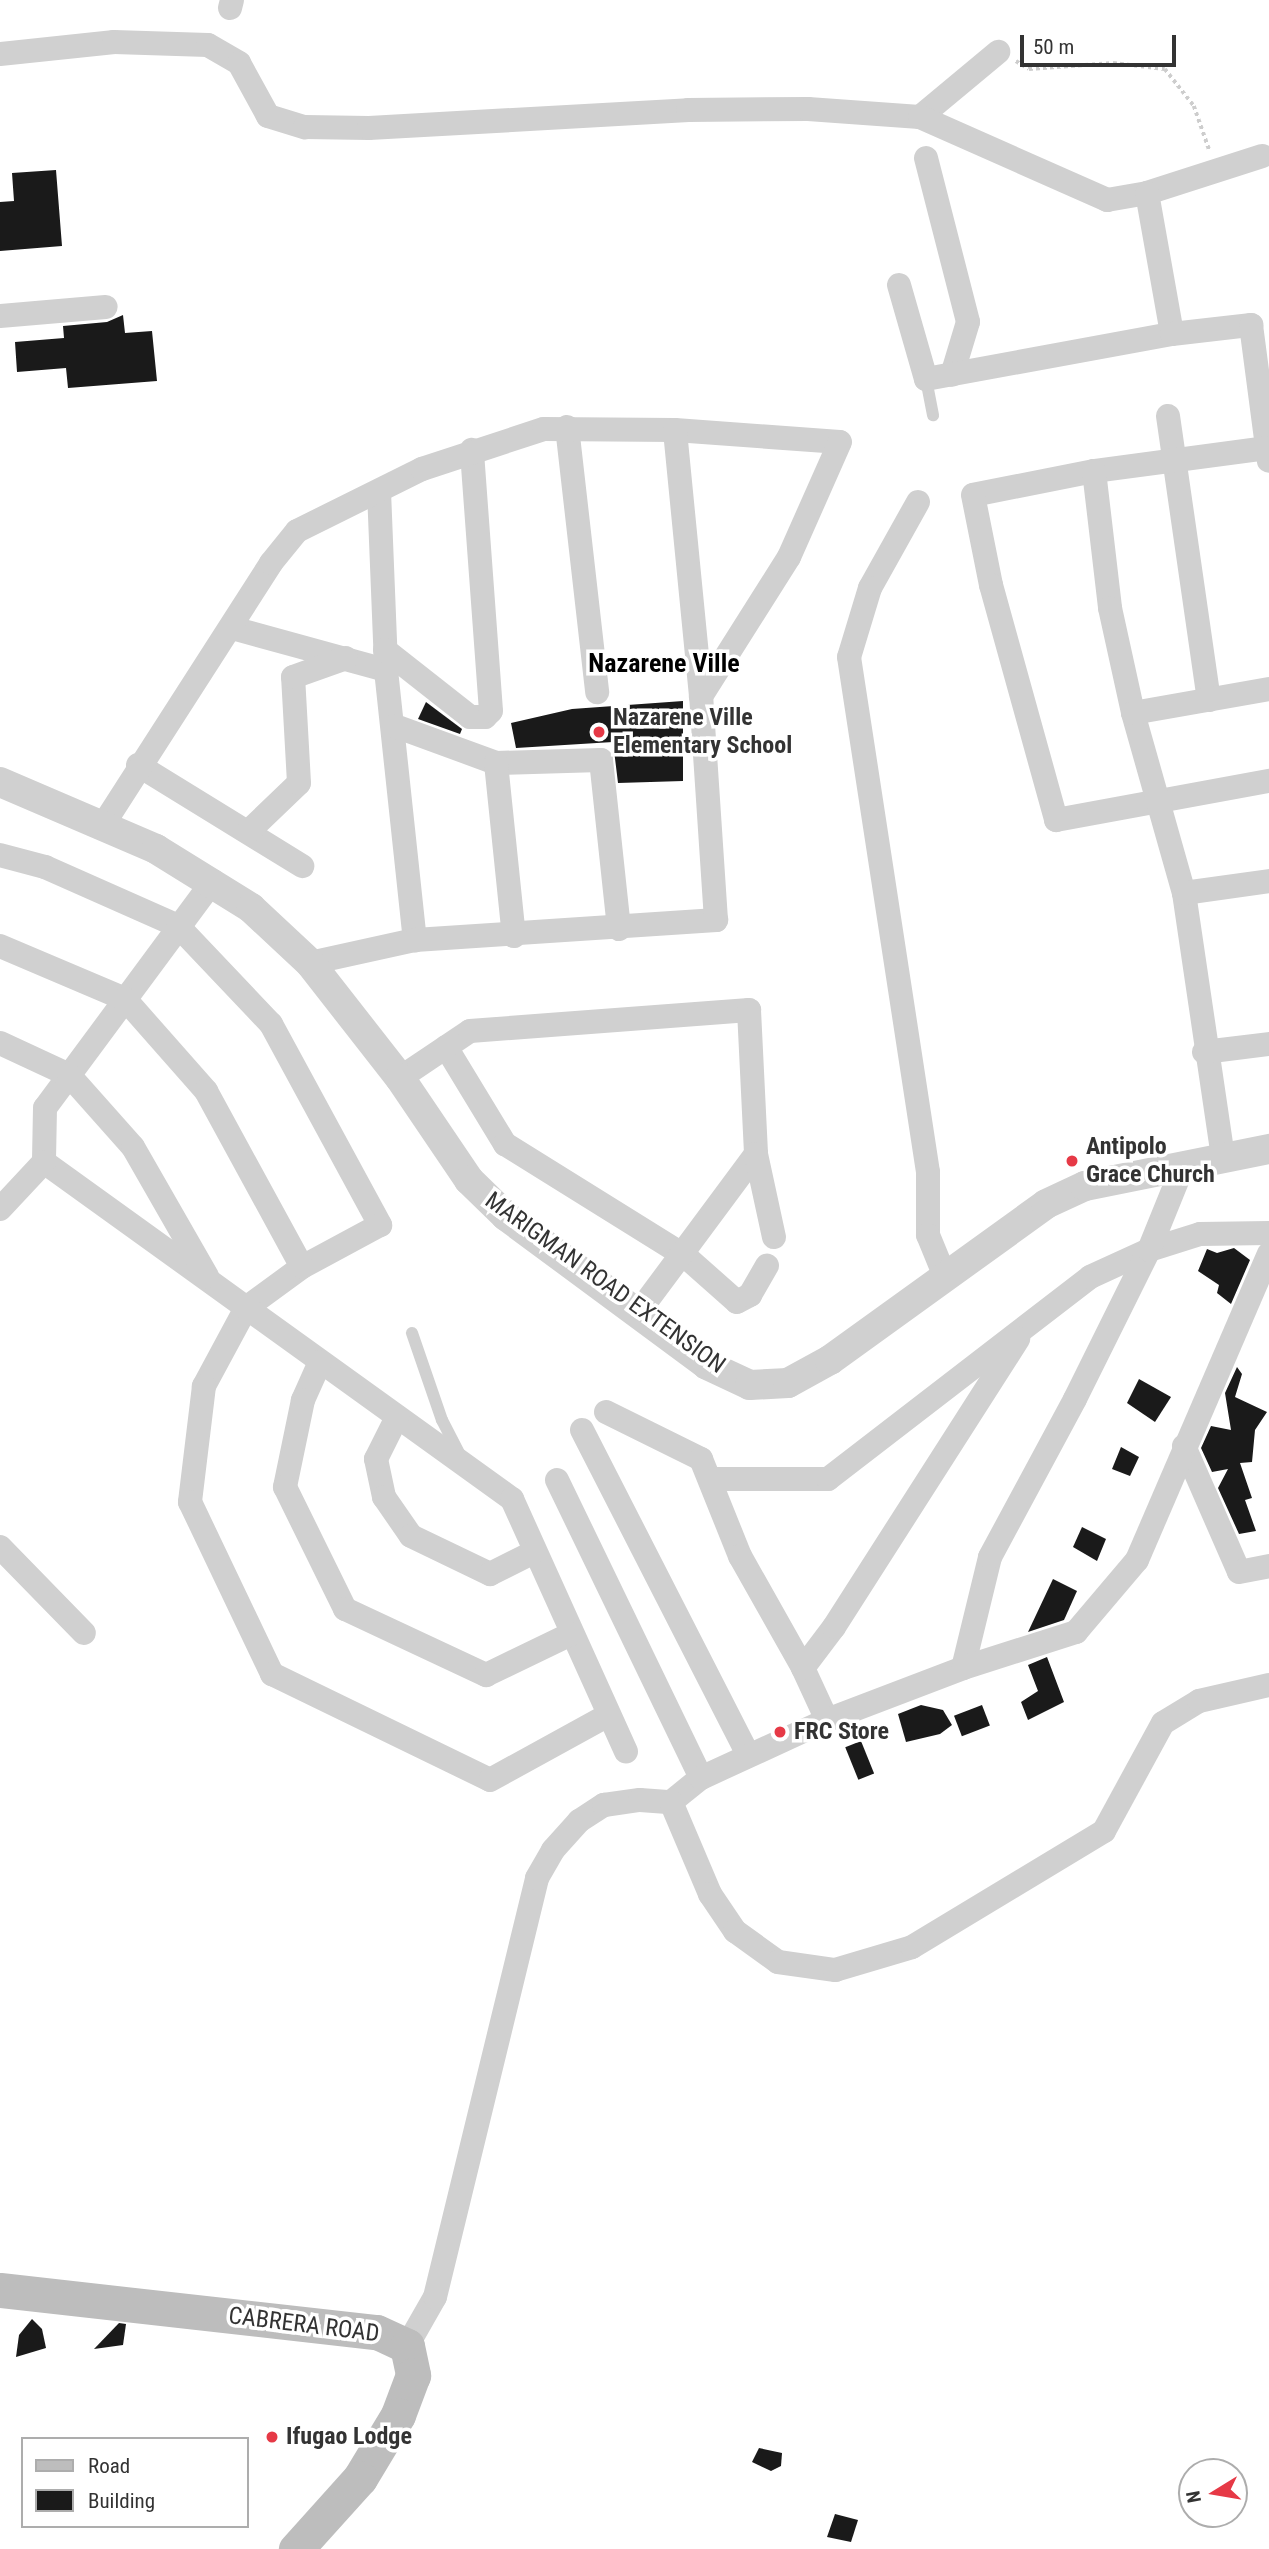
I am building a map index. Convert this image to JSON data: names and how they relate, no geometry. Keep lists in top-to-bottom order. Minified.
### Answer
{"streets":{"main road":["CABRERA ROAD"],"street":["MARIGMAN ROAD EXTENSION"]},"districts":["Nazarene Ville"],"places":["Nazarene Ville Elementary School","Antipolo Grace Church","FRC Store","Ifugao Lodge"],"legend":["Road","Building"],"scale_bar":"50 m","north":"left"}
